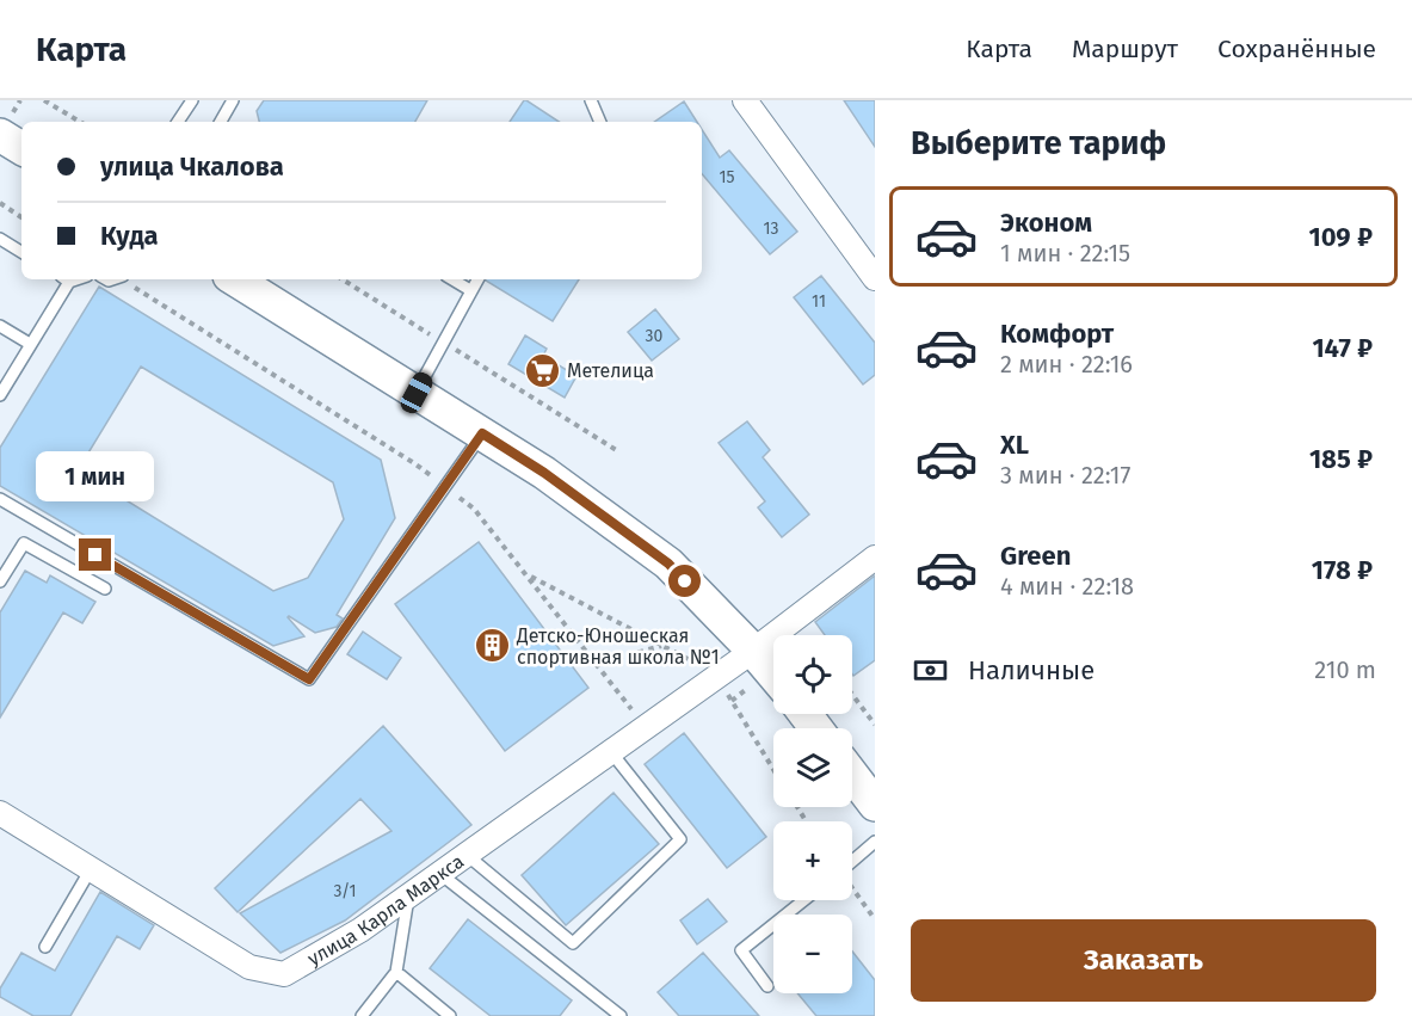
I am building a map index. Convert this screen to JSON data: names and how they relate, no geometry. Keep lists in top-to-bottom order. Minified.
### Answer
{"streets":{"street":["улица Карла Маркса"]},"places":{"supermarket":["Метелица"],"building":["Детско-Юношеская спортивная школа №1"]},"house_numbers":["15","13","11","30","3/1"],"page":{"header":"Карта","nav":["Карта","Маршрут","Сохранённые"],"heading":"Выберите тариф","banner":["улица Чкалова","Куда"],"list":[{"name":"Эконом","note":"1 мин · 22:15","value":"109 ₽"},{"name":"Комфорт","note":"2 мин · 22:16","value":"147 ₽"},{"name":"XL","note":"3 мин · 22:17","value":"185 ₽"},{"name":"Green","note":"4 мин · 22:18","value":"178 ₽"}],"bubble":"1 мин","pay":["Наличные","210 m"],"map_buttons":["+","−"],"buttons":"Заказать"}}
